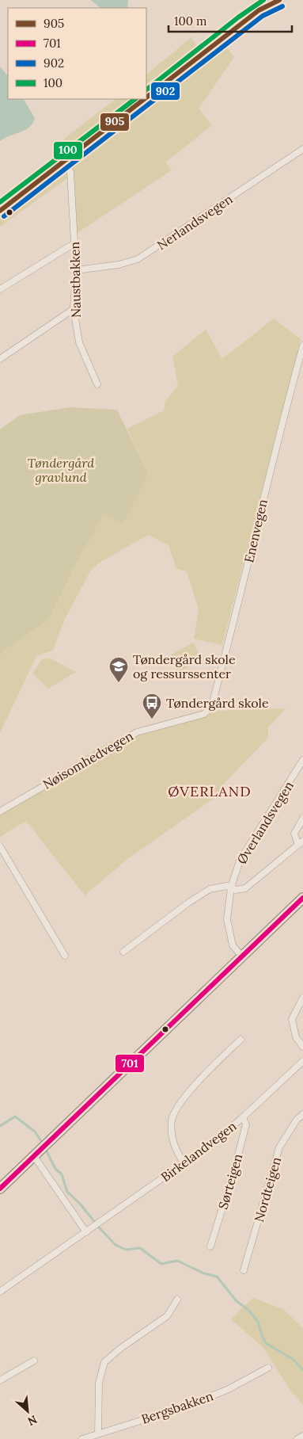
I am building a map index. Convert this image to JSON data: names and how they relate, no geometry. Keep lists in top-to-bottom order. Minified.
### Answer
{"streets":{"street":["Nerlandsvegen","Naustbakken","Enenvegen","Nøisomhedvegen","Øverlandsvegen","Birkelandvegen","Sørteigen","Nordteigen","Bergsbakken"]},"crossings":[["Nerlandsvegen","Naustbakken"],["Enenvegen","Nøisomhedvegen"],["Birkelandvegen","Sørteigen"]],"districts":["ØVERLAND"],"parks":["Tøndergård gravlund"],"places":{"school or university":["Tøndergård skole og ressurssenter"],"bus stop":["Tøndergård skole"]},"lines":["transit line 905","transit line 100","transit line 902","transit line 701"],"legend":["905","701","902","100"],"scale_bar":"100 m","north":"bottom right"}
